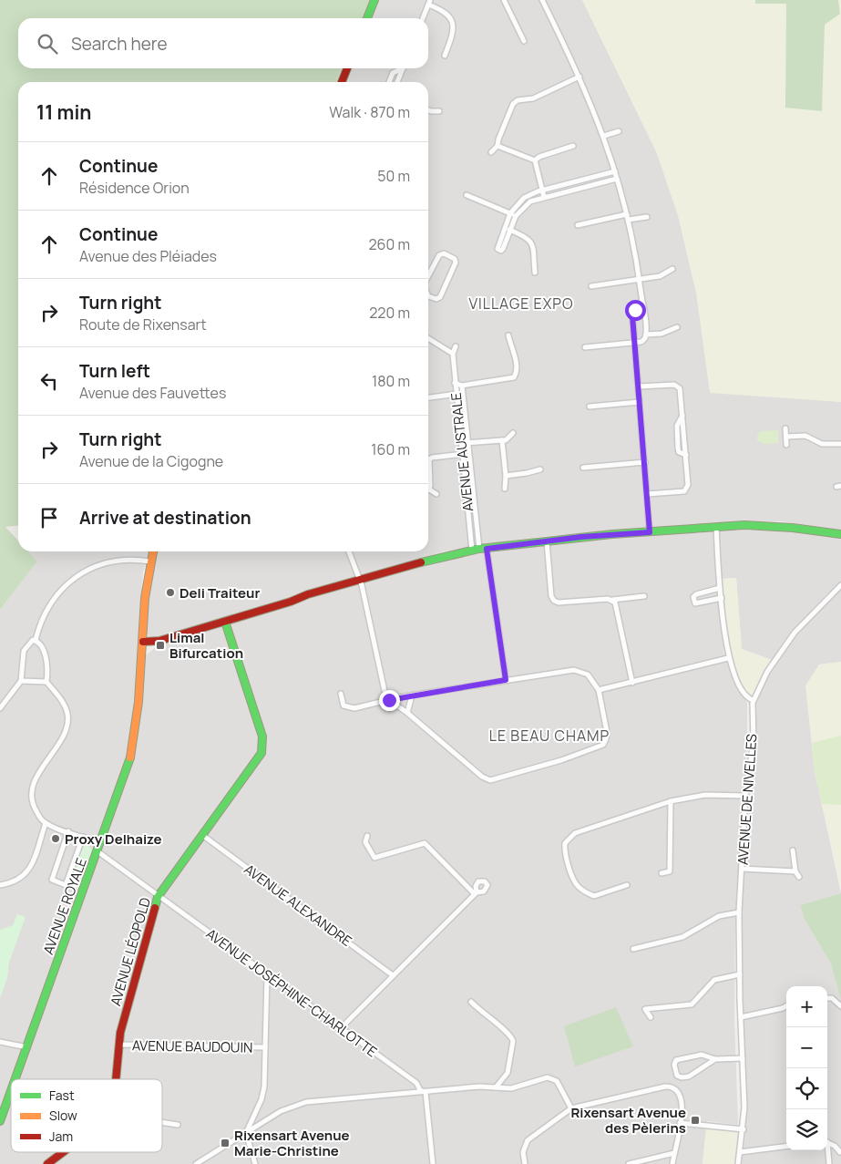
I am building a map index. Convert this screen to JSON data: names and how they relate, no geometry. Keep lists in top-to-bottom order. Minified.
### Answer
{"streets":{"street":["AVENUE AUSTRALE","AVENUE DE NIVELLES","AVENUE ALEXANDRE","AVENUE ROYALE","AVENUE LÉOPOLD","AVENUE JOSÉPHINE-CHARLOTTE","AVENUE BAUDOUIN"]},"crossings":[["AVENUE ALEXANDRE","AVENUE LÉOPOLD"],["AVENUE ROYALE","AVENUE JOSÉPHINE-CHARLOTTE"],["AVENUE LÉOPOLD","AVENUE JOSÉPHINE-CHARLOTTE"],["AVENUE LÉOPOLD","AVENUE BAUDOUIN"]],"districts":["VILLAGE EXPO","LE BEAU CHAMP"],"places":{"other":["Deli Traiteur","Proxy Delhaize"],"transit":["Limal Bifurcation","Rixensart Avenue des Pèlerins","Rixensart Avenue Marie-Christine"]},"legend":["Fast","Slow","Jam"],"page":{"search":"Search here","heading":["11 min","Walk · 870 m"],"list":[["Continue","Résidence Orion","50 m"],["Continue","Avenue des Pléiades","260 m"],["Turn right","Route de Rixensart","220 m"],["Turn left","Avenue des Fauvettes","180 m"],["Turn right","Avenue de la Cigogne","160 m"],"Arrive at destination"],"map_buttons":["+","−"]}}
